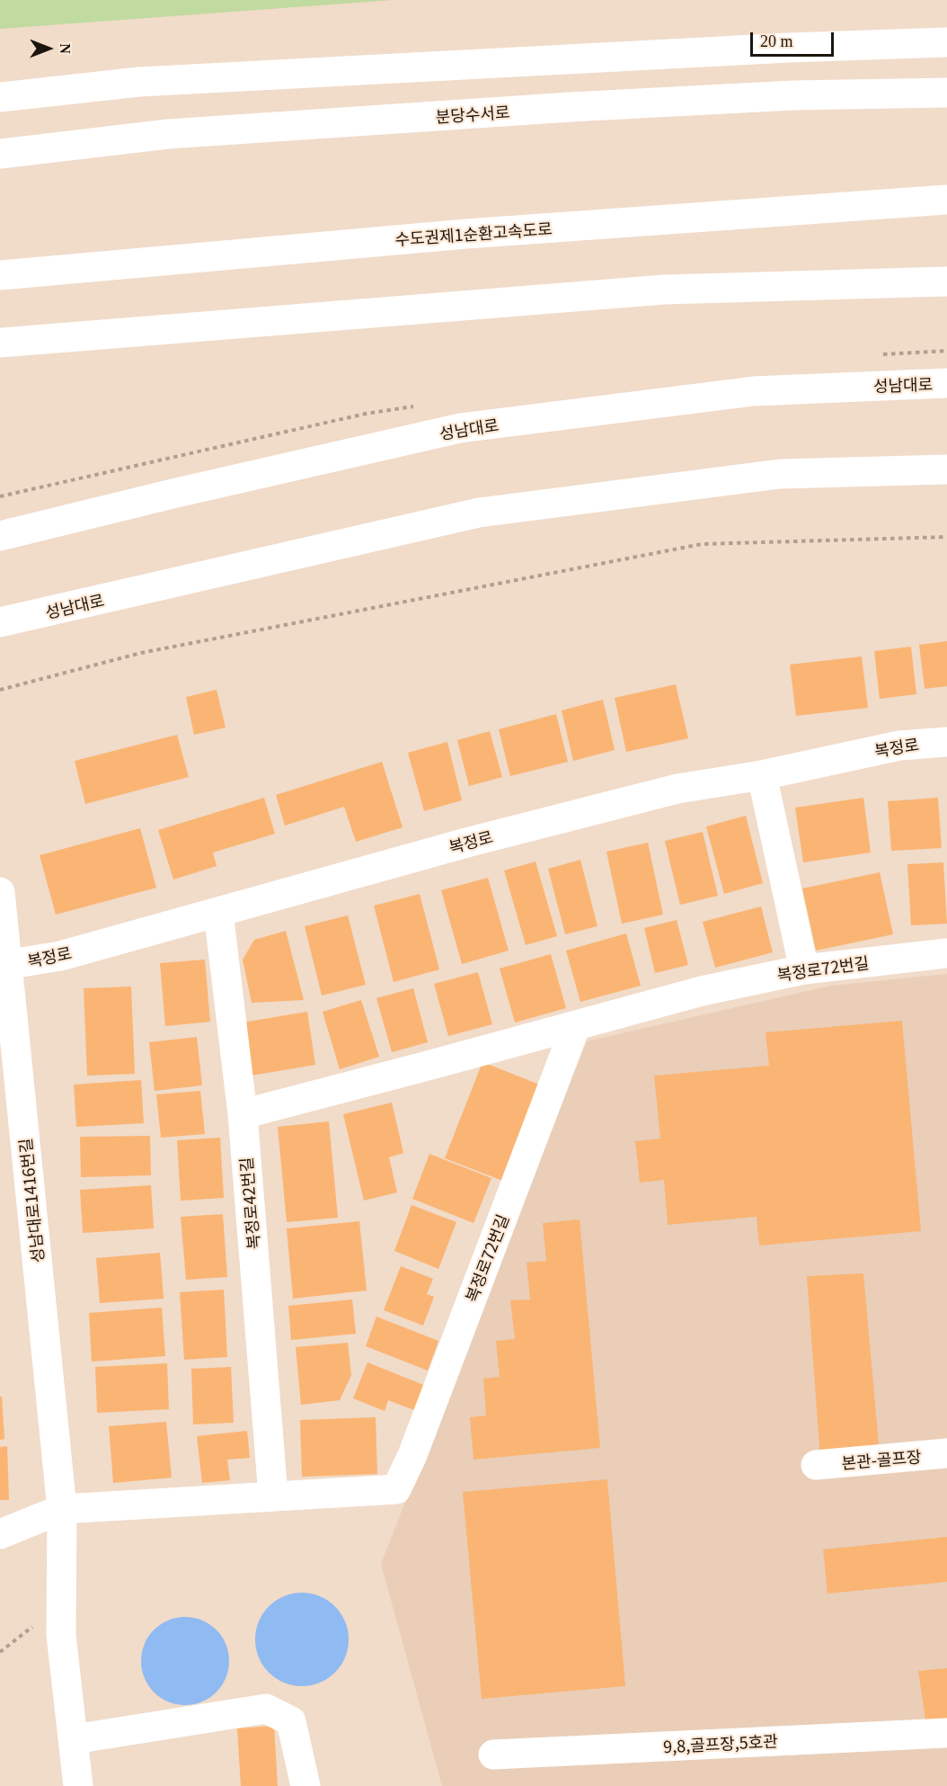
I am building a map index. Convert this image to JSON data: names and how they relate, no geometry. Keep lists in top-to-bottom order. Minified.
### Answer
{"streets":{"main road":["분당수서로","수도권제1순환고속도로","성남대로","복정로","복정로72번길","성남대로1416번길","복정로42번길","본관-골프장","9,8,골프장,5호관"]},"crossings":[["복정로","성남대로1416번길"],["복정로","복정로42번길"],["복정로72번길","복정로42번길"]],"scale_bar":"20 m","north":"right"}
